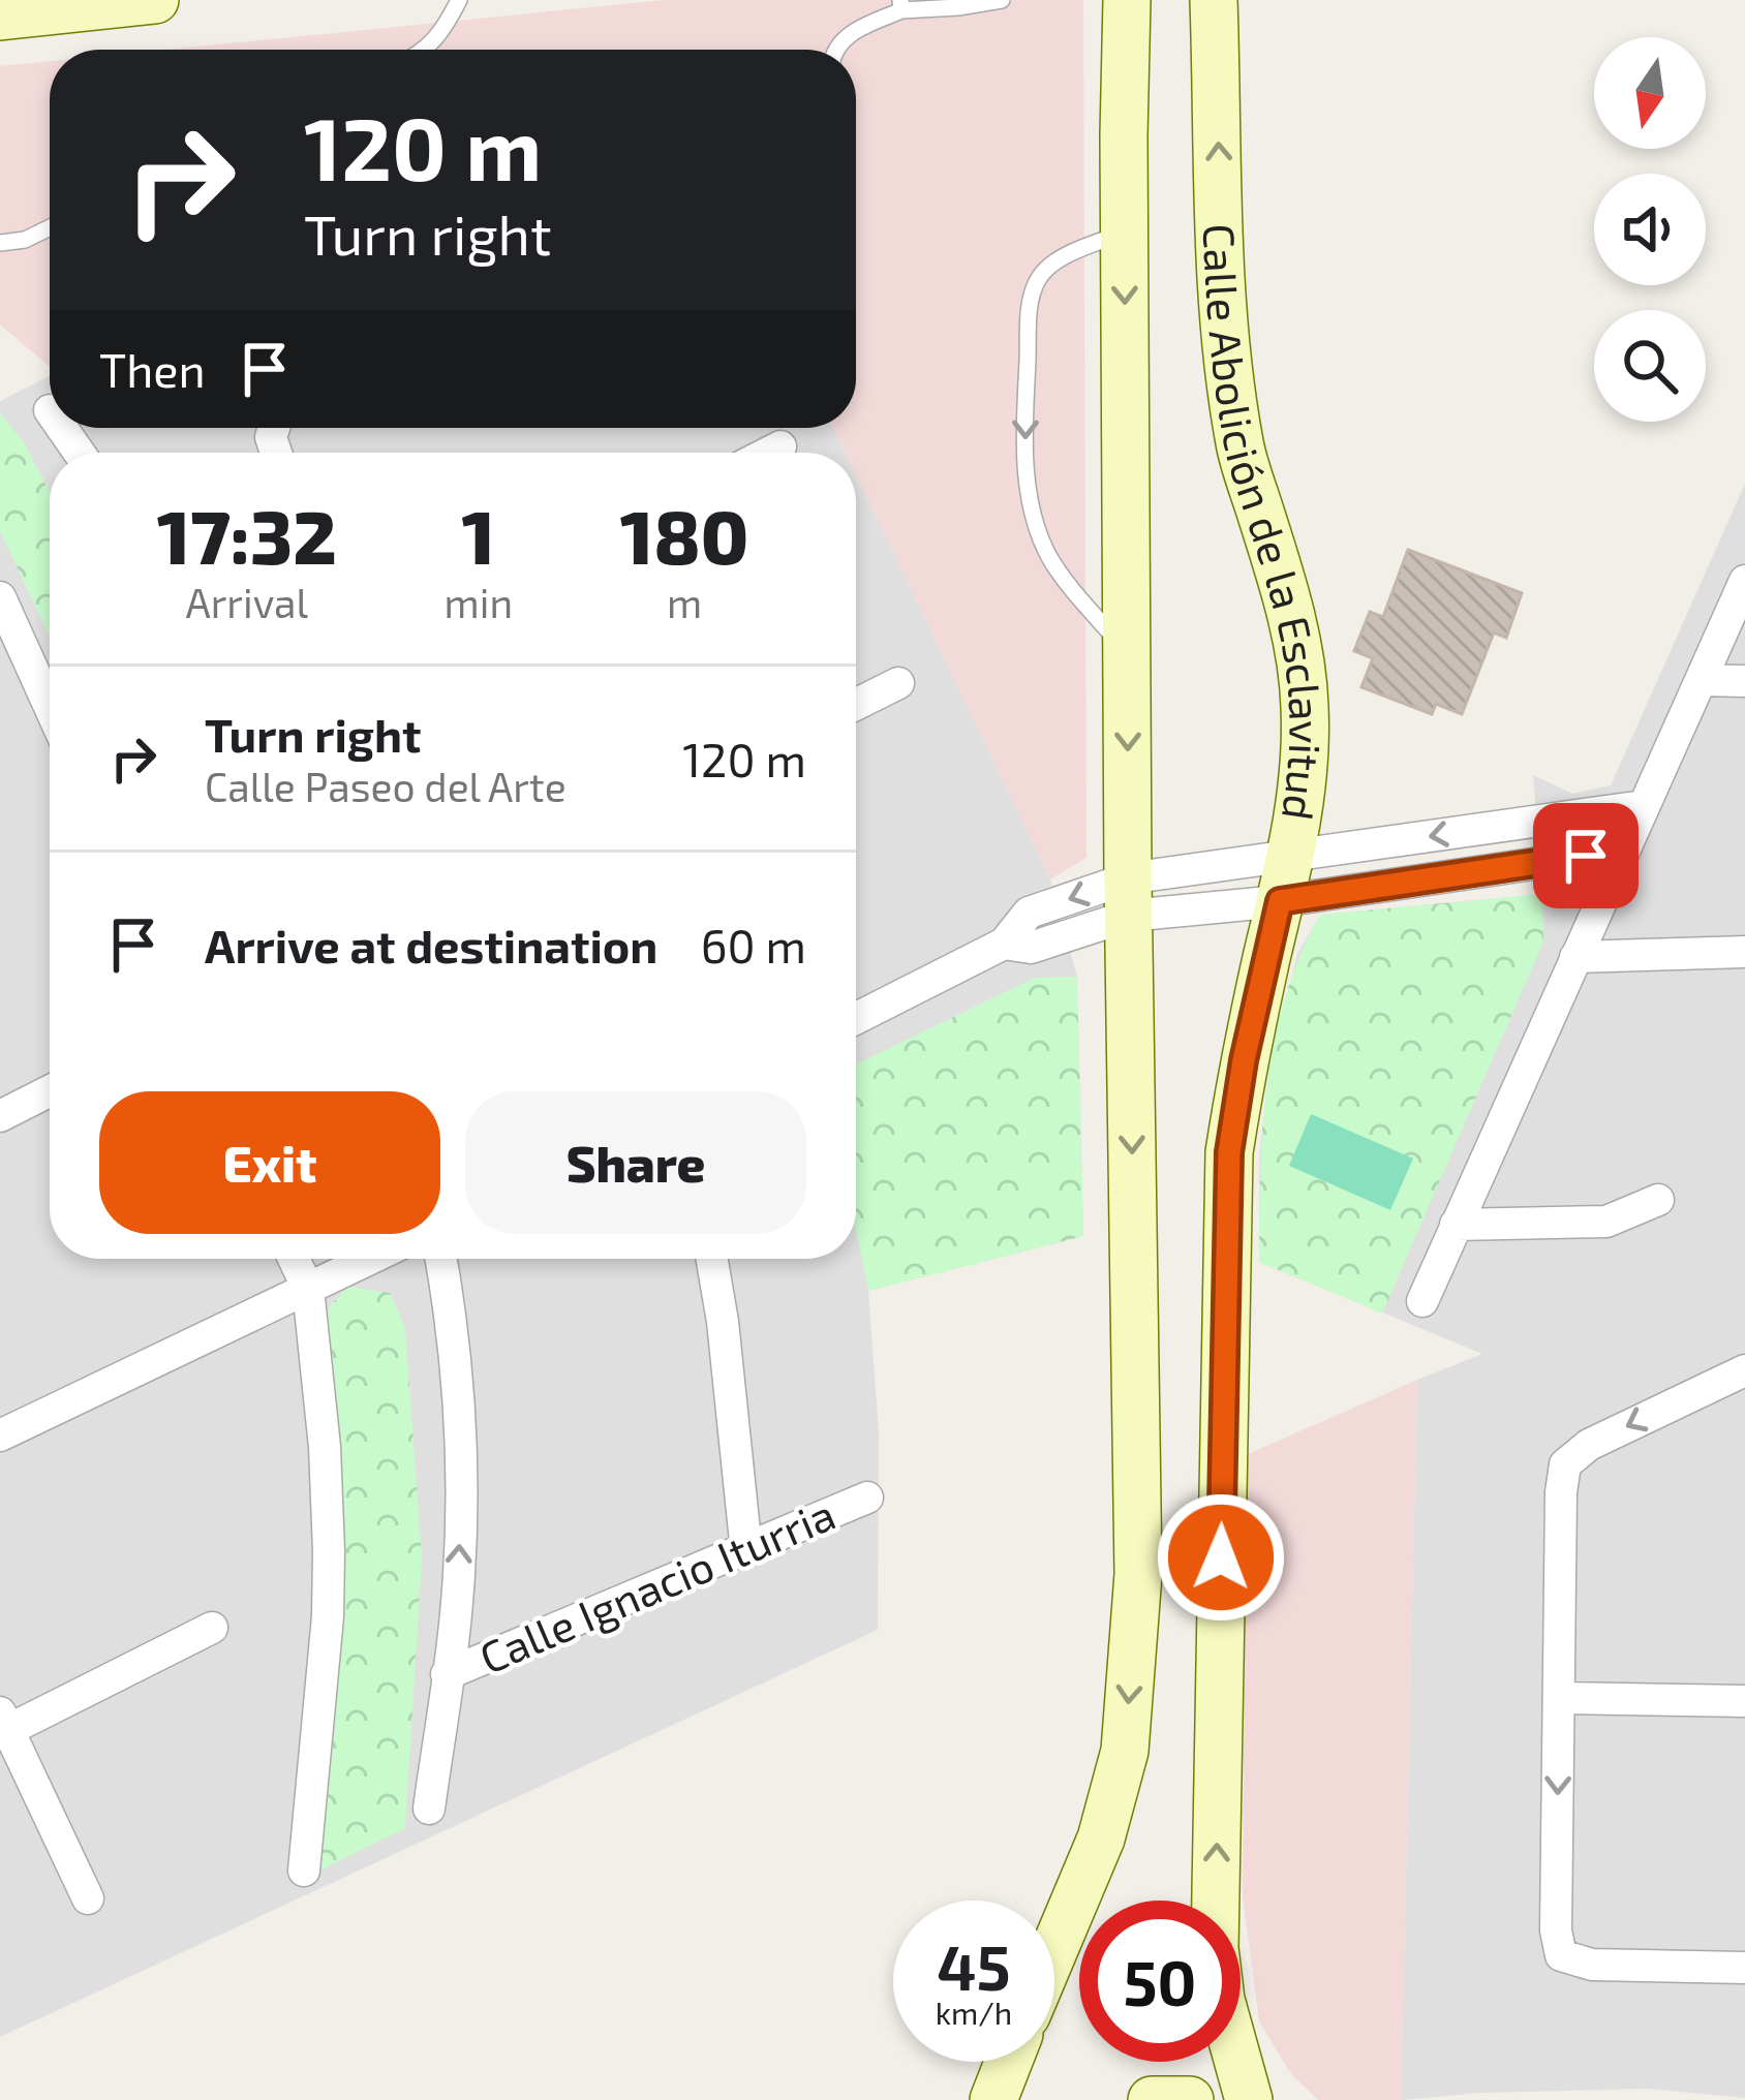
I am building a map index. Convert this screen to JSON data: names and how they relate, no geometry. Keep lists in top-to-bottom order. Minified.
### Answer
{"streets":{"main road":["Calle Abolición de la Esclavitud"],"street":["Calle Ignacio Iturria"]},"north":"bottom","page":{"turn":["120 m","Turn right"],"then":"Then","eta":["17:32","Arrival","1","min","180","m"],"list":[{"name":"Turn right","note":"Calle Paseo del Arte","value":"120 m"},{"name":"Arrive at destination","value":"60 m"}],"buttons":["Exit","Share"],"speed":"45 km/h","limit":"50"}}
